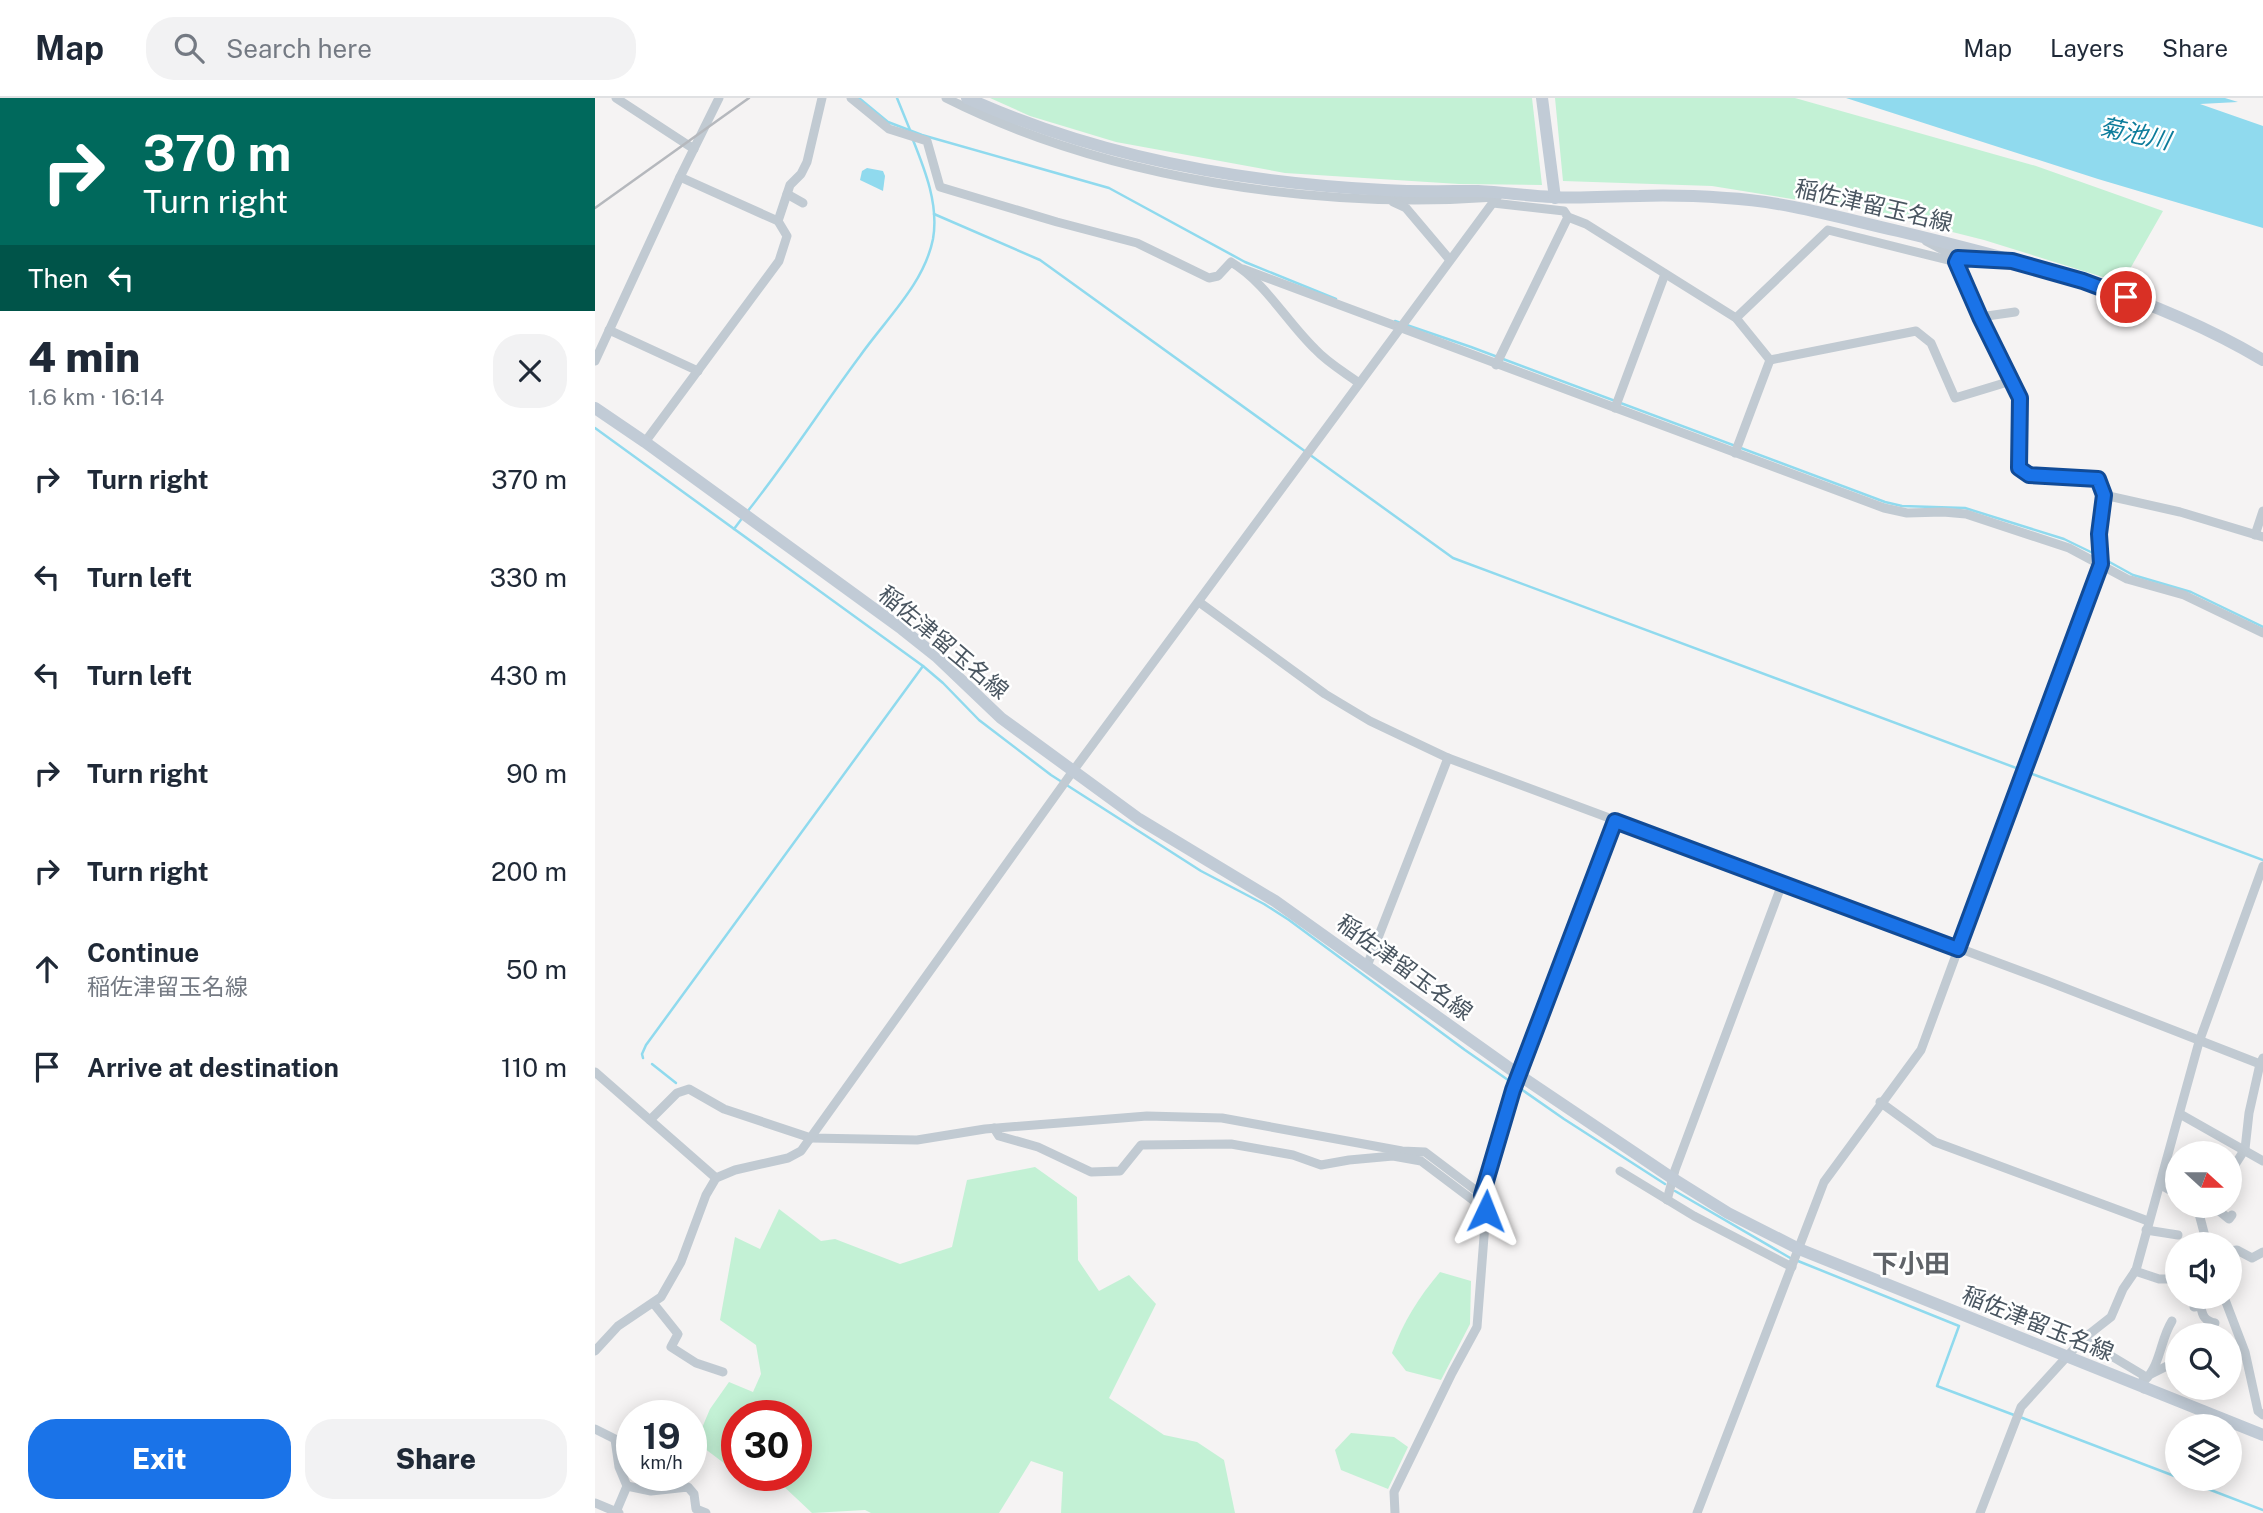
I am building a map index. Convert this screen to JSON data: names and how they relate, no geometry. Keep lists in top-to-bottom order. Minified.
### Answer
{"streets":{"main road":["稲佐津留玉名線"]},"districts":["下小田"],"water":["菊池川"],"north":"right","page":{"header":"Map","search":"Search here","nav":["Map","Layers","Share"],"turn":["370 m","Turn right"],"then":"Then","heading":["4 min","1.6 km · 16:14"],"list":[{"name":"Turn right","value":"370 m"},{"name":"Turn left","value":"330 m"},{"name":"Turn left","value":"430 m"},{"name":"Turn right","value":"90 m"},{"name":"Turn right","value":"200 m"},{"name":"Continue","note":"稲佐津留玉名線","value":"50 m"},{"name":"Arrive at destination","value":"110 m"}],"speed":"19 km/h","limit":"30","buttons":["Exit","Share"]}}
